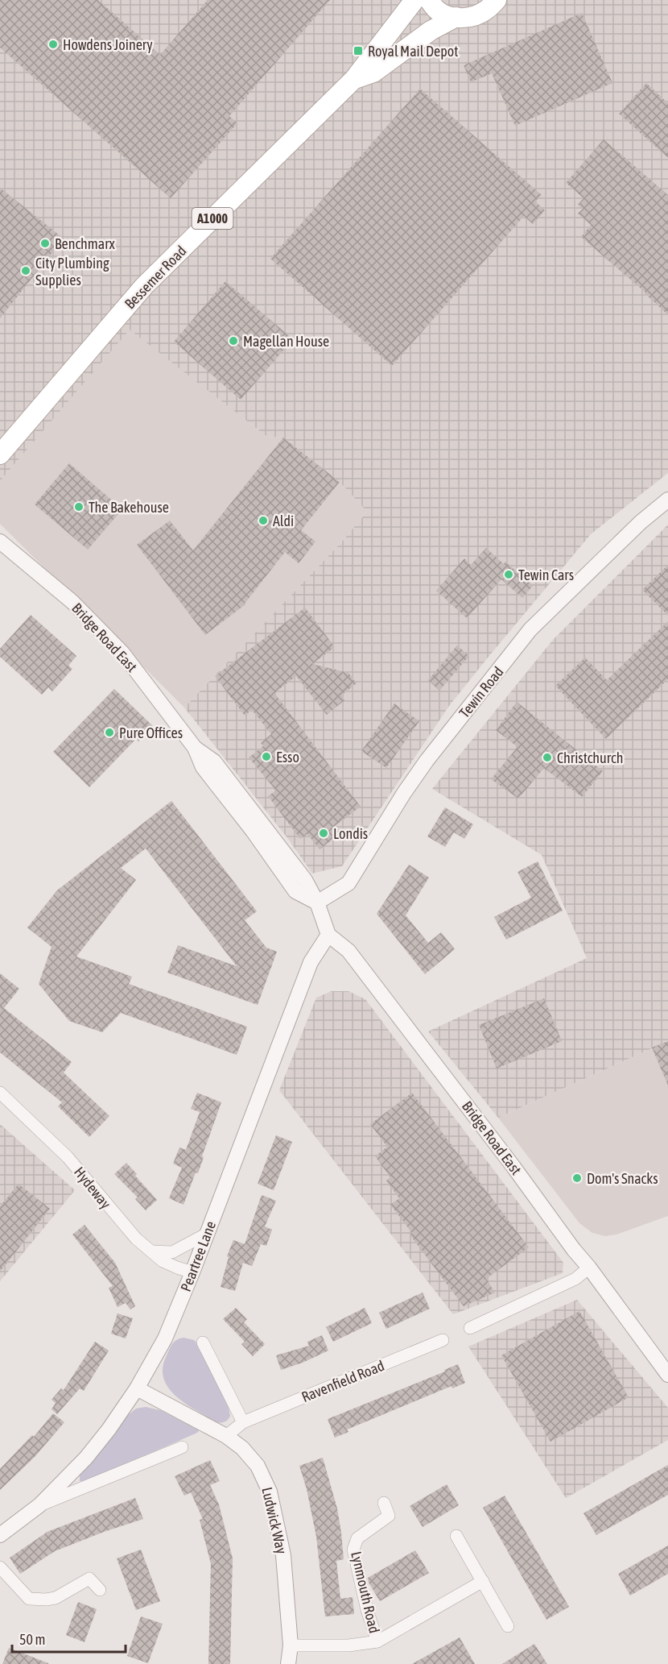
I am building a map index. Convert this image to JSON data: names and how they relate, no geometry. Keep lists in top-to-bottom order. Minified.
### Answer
{"streets":{"main road":["A1000","Bessemer Road"],"street":["Bridge Road East","Tewin Road","Hydeway","Peartree Lane","Ravenfield Road","Ludwick Way","Lynmouth Road"]},"crossings":[["Bridge Road East","Tewin Road"],["Bridge Road East","Peartree Lane"],["Hydeway","Peartree Lane"],["Peartree Lane","Ludwick Way"],["Ravenfield Road","Ludwick Way"],["Ludwick Way","Lynmouth Road"]],"places":{"other":["Howdens Joinery","Benchmarx","City Plumbing Supplies","Magellan House","The Bakehouse","Aldi","Tewin Cars","Pure Offices","Esso","Christchurch","Londis","Dom's Snacks"],"transit":["Royal Mail Depot"]},"scale_bar":"50 m"}
